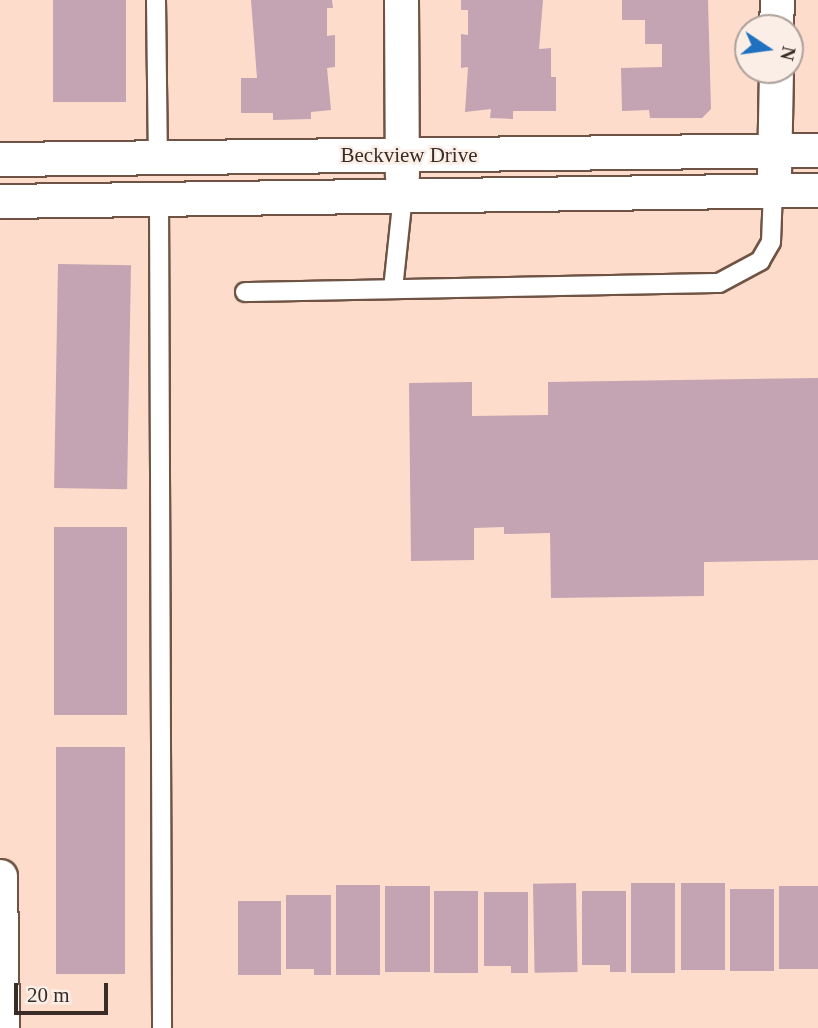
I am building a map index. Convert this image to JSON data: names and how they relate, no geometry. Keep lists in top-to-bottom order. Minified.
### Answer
{"streets":{"street":["Beckview Drive"]},"scale_bar":"20 m","north":"right"}
